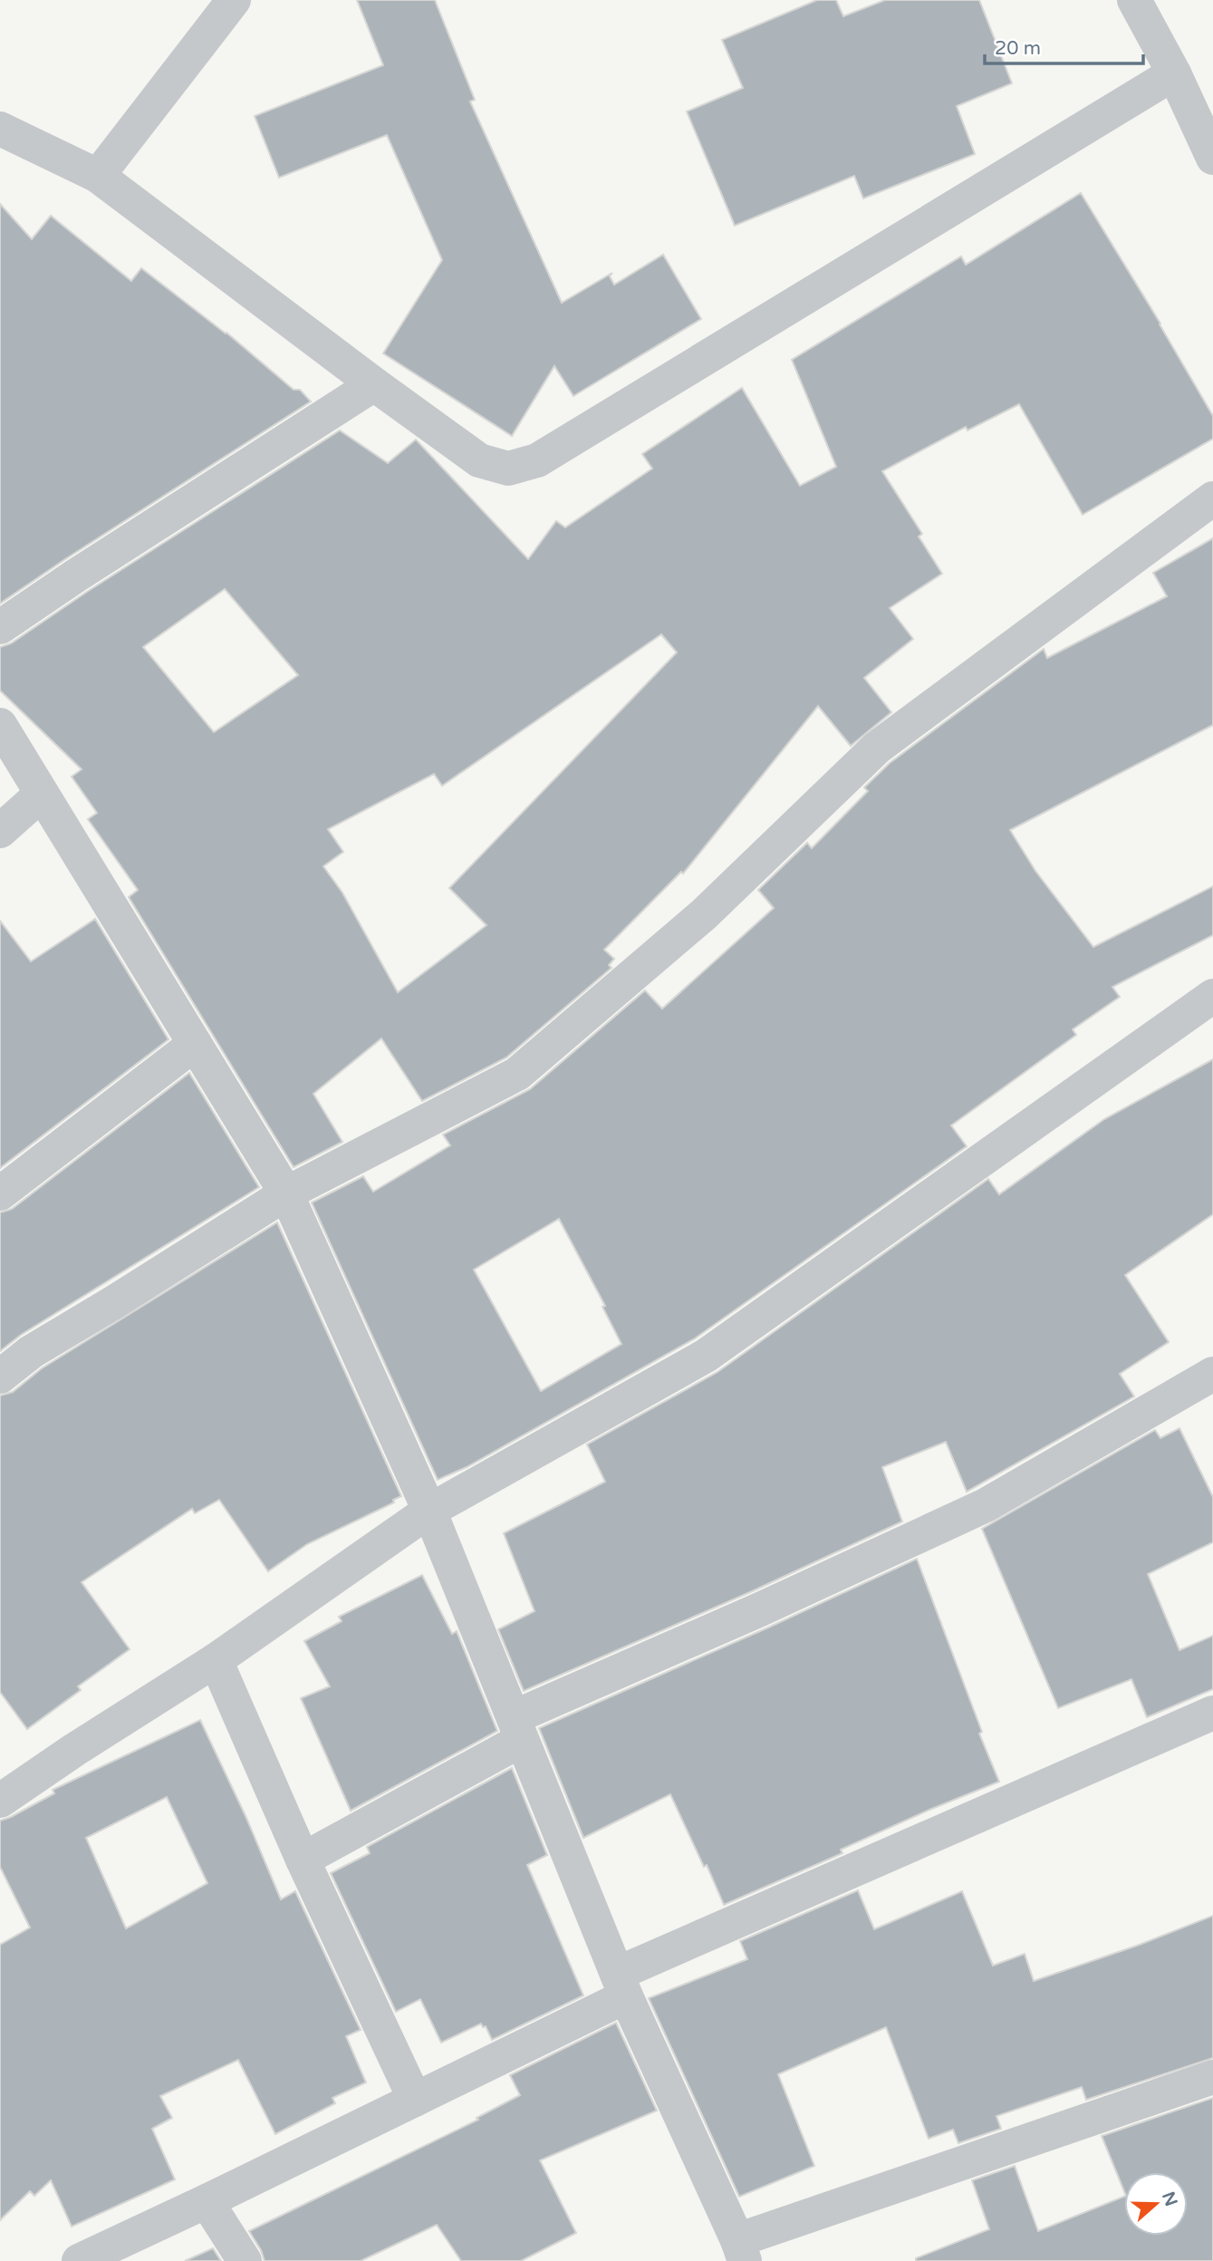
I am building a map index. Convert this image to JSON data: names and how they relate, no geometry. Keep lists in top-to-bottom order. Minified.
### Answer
{"scale_bar":"20 m","north":"right"}
